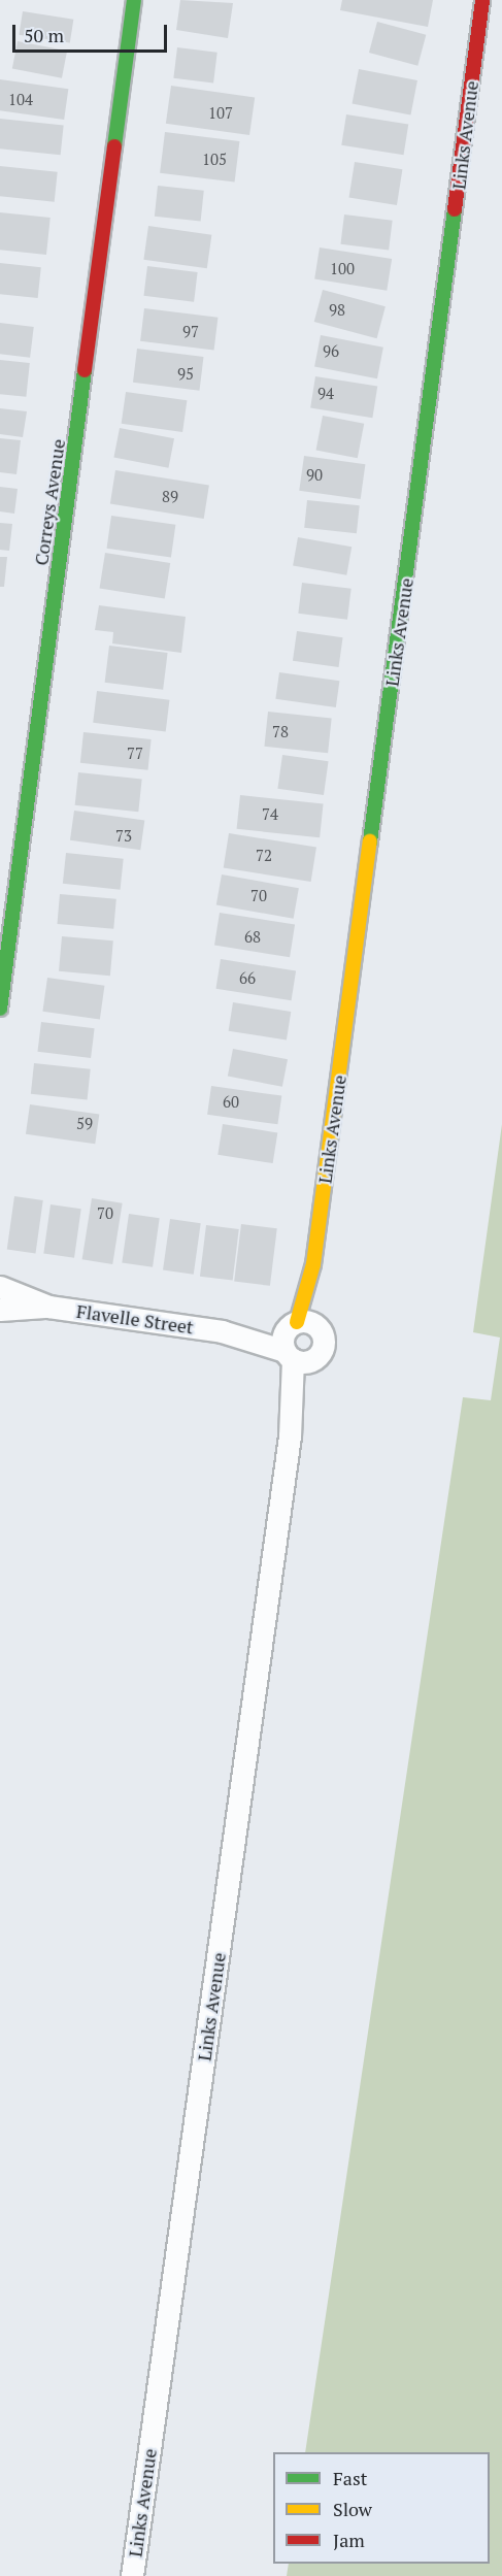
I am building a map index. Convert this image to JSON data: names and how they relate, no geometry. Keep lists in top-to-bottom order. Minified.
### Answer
{"streets":{"street":["Links Avenue","Correys Avenue","Flavelle Street"]},"crossings":[["Links Avenue","Flavelle Street"]],"house_numbers":["104","107","105","100","98","97","96","95","94","90","89","78","77","74","73","72","70","68","66","60","59","70"],"legend":["Fast","Slow","Jam"],"scale_bar":"50 m"}
